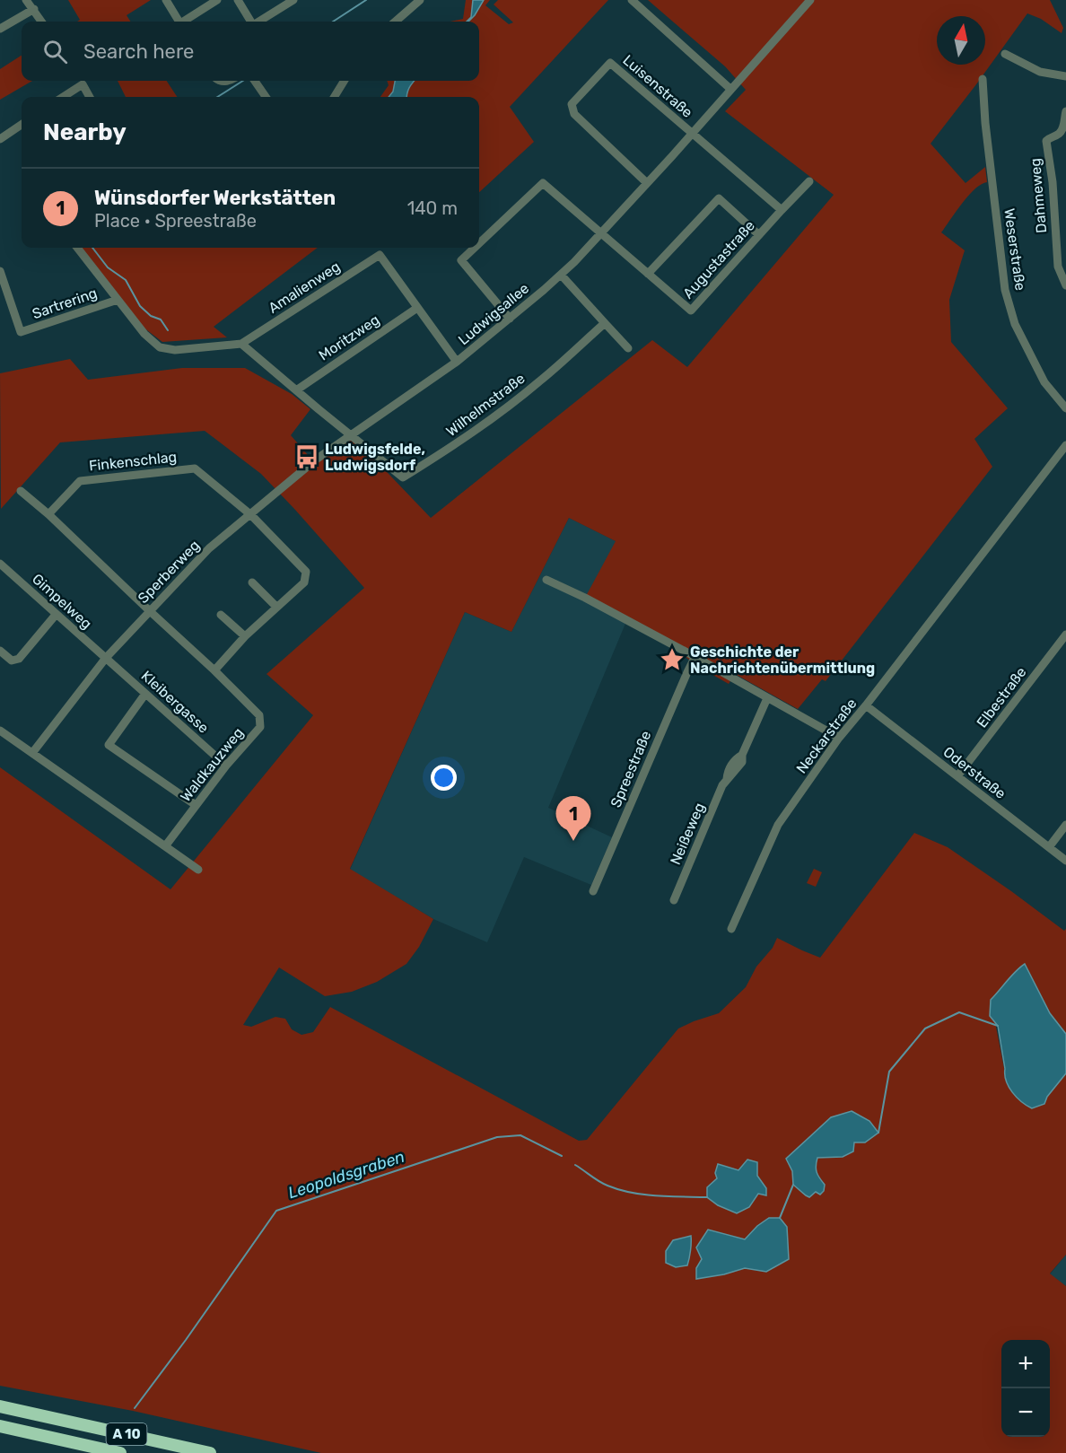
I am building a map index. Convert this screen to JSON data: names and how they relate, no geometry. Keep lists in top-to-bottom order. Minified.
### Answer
{"streets":{"highway":["A 10"],"street":["Luisenstraße","Dahmeweg","Weserstraße","Augustastraße","Amalienweg","Sartrering","Ludwigsallee","Moritzweg","Wilhelmstraße","Finkenschlag","Sperberweg","Gimpelweg","Elbestraße","Kleibergasse","Neckarstraße","Waldkauzweg","Spreestraße","Oderstraße","Neißeweg"]},"crossings":[["Luisenstraße","Ludwigsallee"],["Augustastraße","Ludwigsallee"],["Amalienweg","Sartrering"],["Amalienweg","Ludwigsallee"],["Amalienweg","Moritzweg"],["Ludwigsallee","Wilhelmstraße"],["Ludwigsallee","Sperberweg"],["Wilhelmstraße","Sperberweg"],["Finkenschlag","Sperberweg"],["Finkenschlag","Waldkauzweg"],["Sperberweg","Gimpelweg"],["Sperberweg","Kleibergasse"],["Sperberweg","Waldkauzweg"],["Gimpelweg","Kleibergasse"],["Elbestraße","Oderstraße"],["Kleibergasse","Waldkauzweg"],["Neckarstraße","Oderstraße"]],"water":["Leopoldsgraben"],"places":{"bus stop":["Ludwigsfelde, Ludwigsdorf"],"place":["Geschichte der Nachrichtenübermittlung"]},"north":"top","page":{"search":"Search here","heading":"Nearby","list":[{"mark":"1","name":"Wünsdorfer Werkstätten","note":"Place · Spreestraße","value":"140 m"}],"pins":"1","map_buttons":["+","−"]}}
